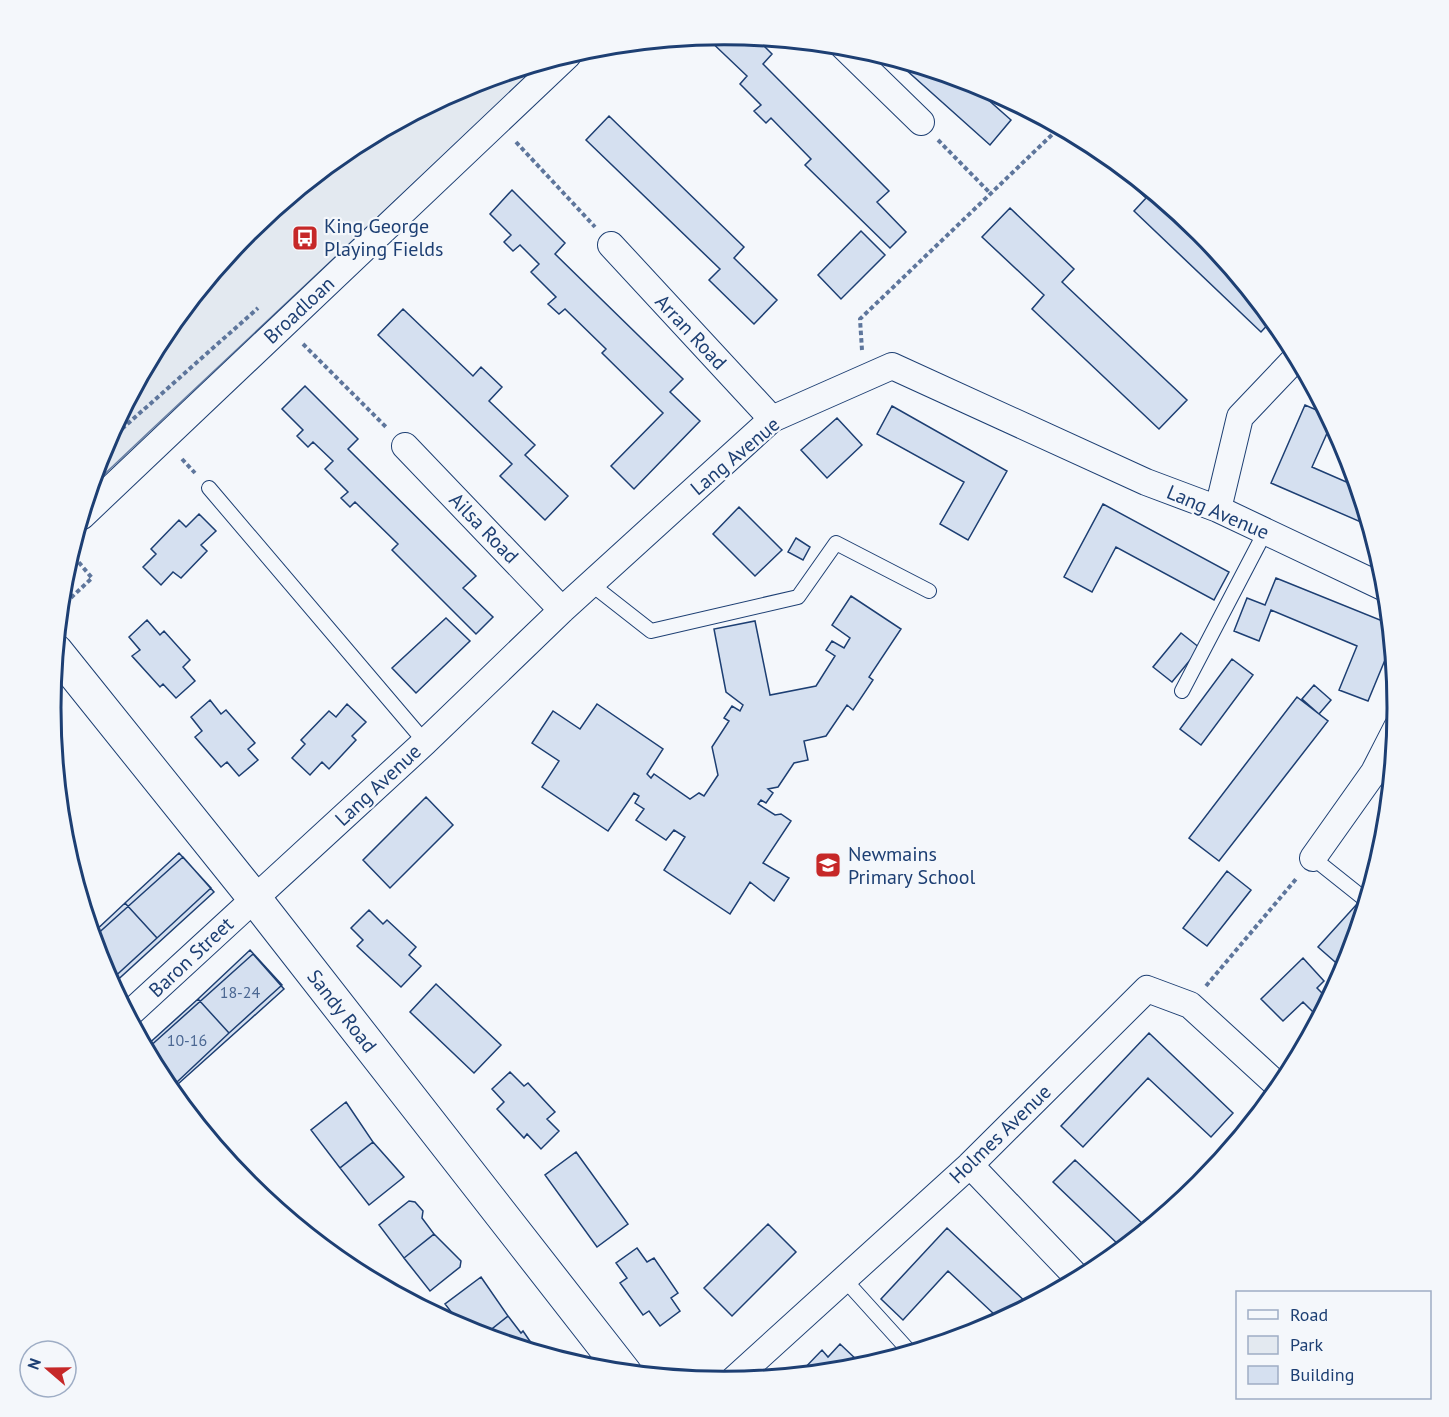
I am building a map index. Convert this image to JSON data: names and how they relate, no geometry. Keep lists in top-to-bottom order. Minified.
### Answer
{"streets":{"main road":["Sandy Road"],"street":["Broadloan","Arran Road","Lang Avenue","Ailsa Road","Baron Street","Holmes Avenue"]},"crossings":[["Arran Road","Lang Avenue"],["Lang Avenue","Ailsa Road"],["Lang Avenue","Baron Street"],["Lang Avenue","Sandy Road"],["Baron Street","Sandy Road"]],"places":{"bus stop":["King George Playing Fields"],"school or university":["Newmains Primary School"]},"house_numbers":["18-24","10-16"],"legend":["Road","Park","Building"],"north":"left"}
